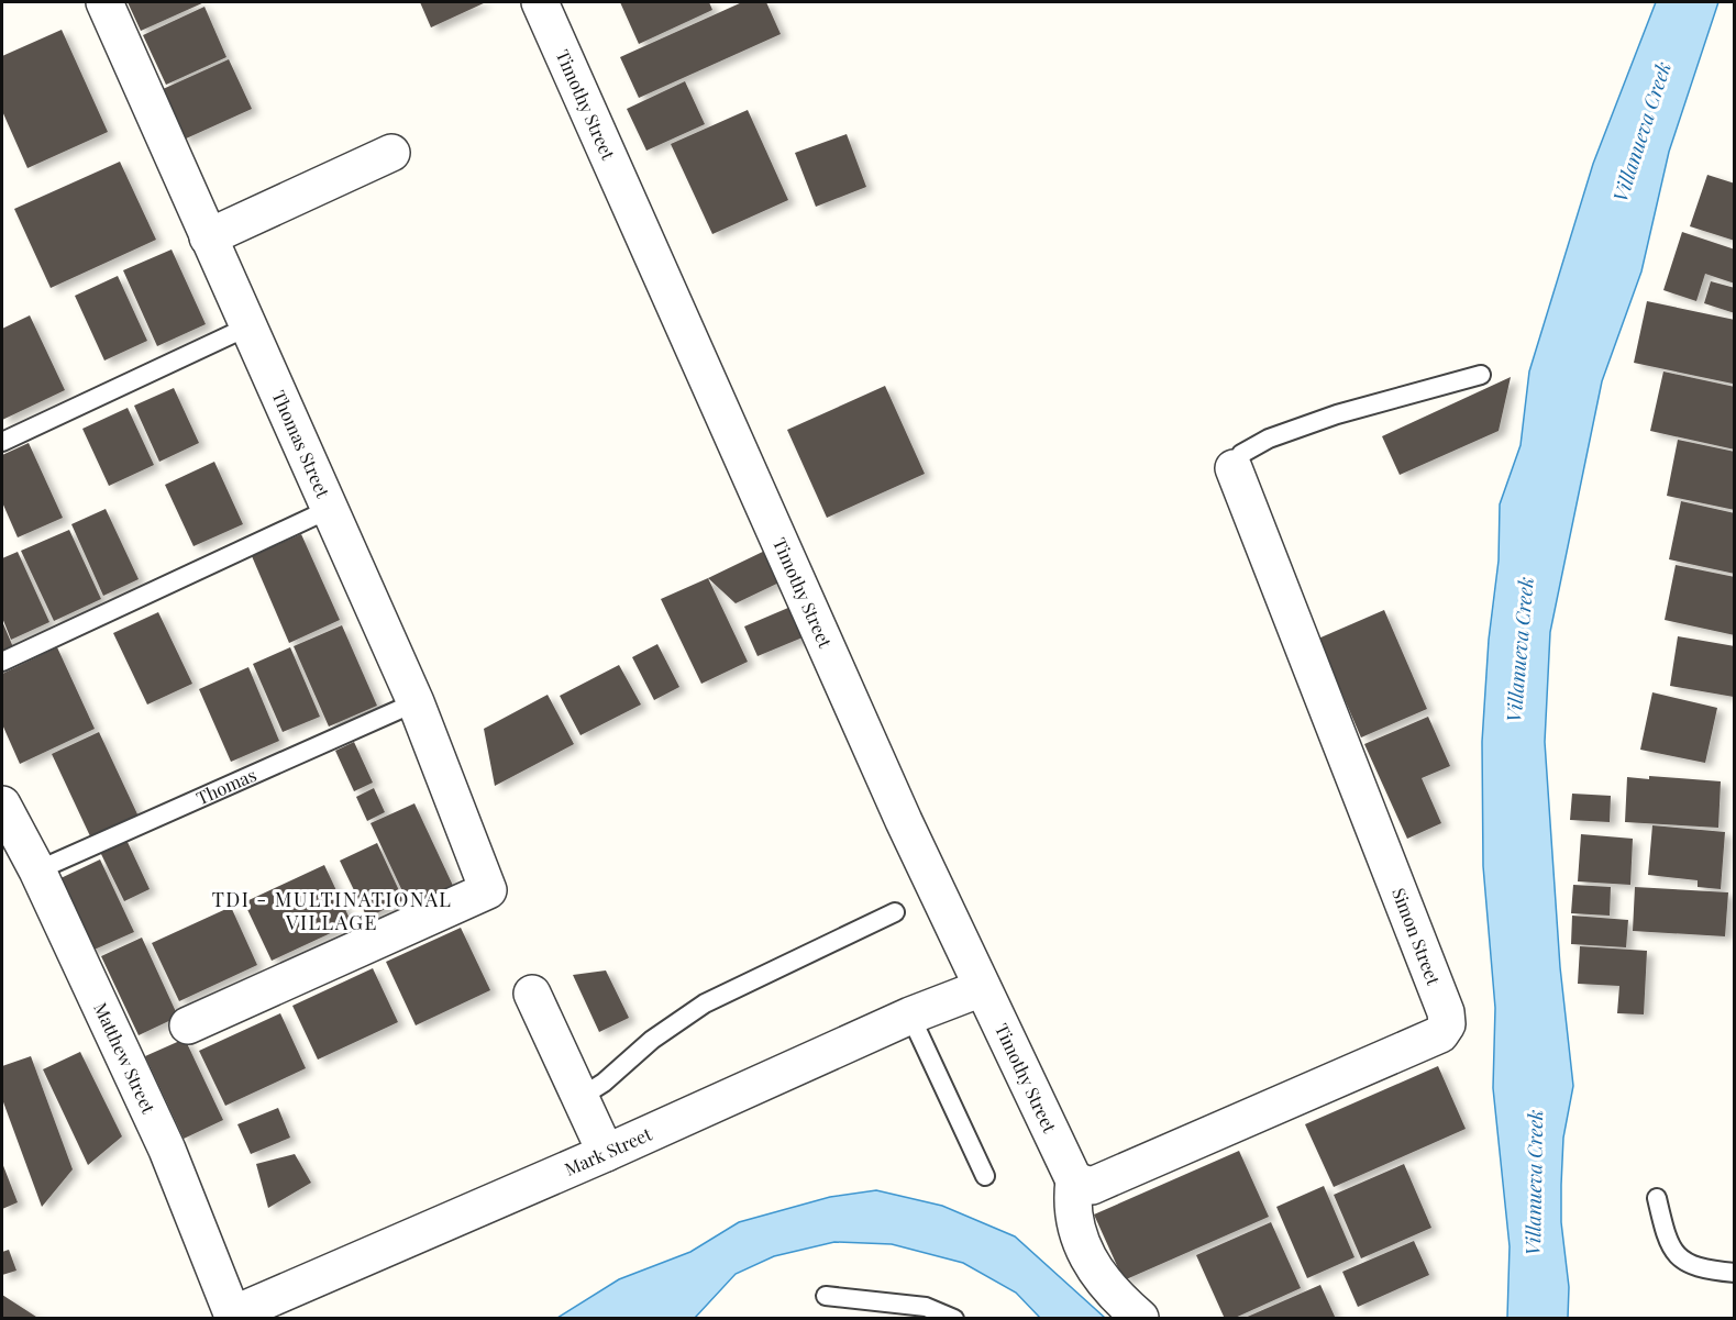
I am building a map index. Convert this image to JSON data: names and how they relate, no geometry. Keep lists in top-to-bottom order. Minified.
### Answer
{"streets":{"street":["Timothy Street","Thomas Street","Simon Street","Matthew Street","Mark Street"],"lane":["Thomas"]},"crossings":[["Timothy Street","Simon Street"],["Timothy Street","Mark Street"],["Thomas Street","Thomas"],["Thomas","Matthew Street"],["Matthew Street","Mark Street"]],"districts":["TDI - MULTINATIONAL VILLAGE"],"water":["Villanueva Creek"]}
